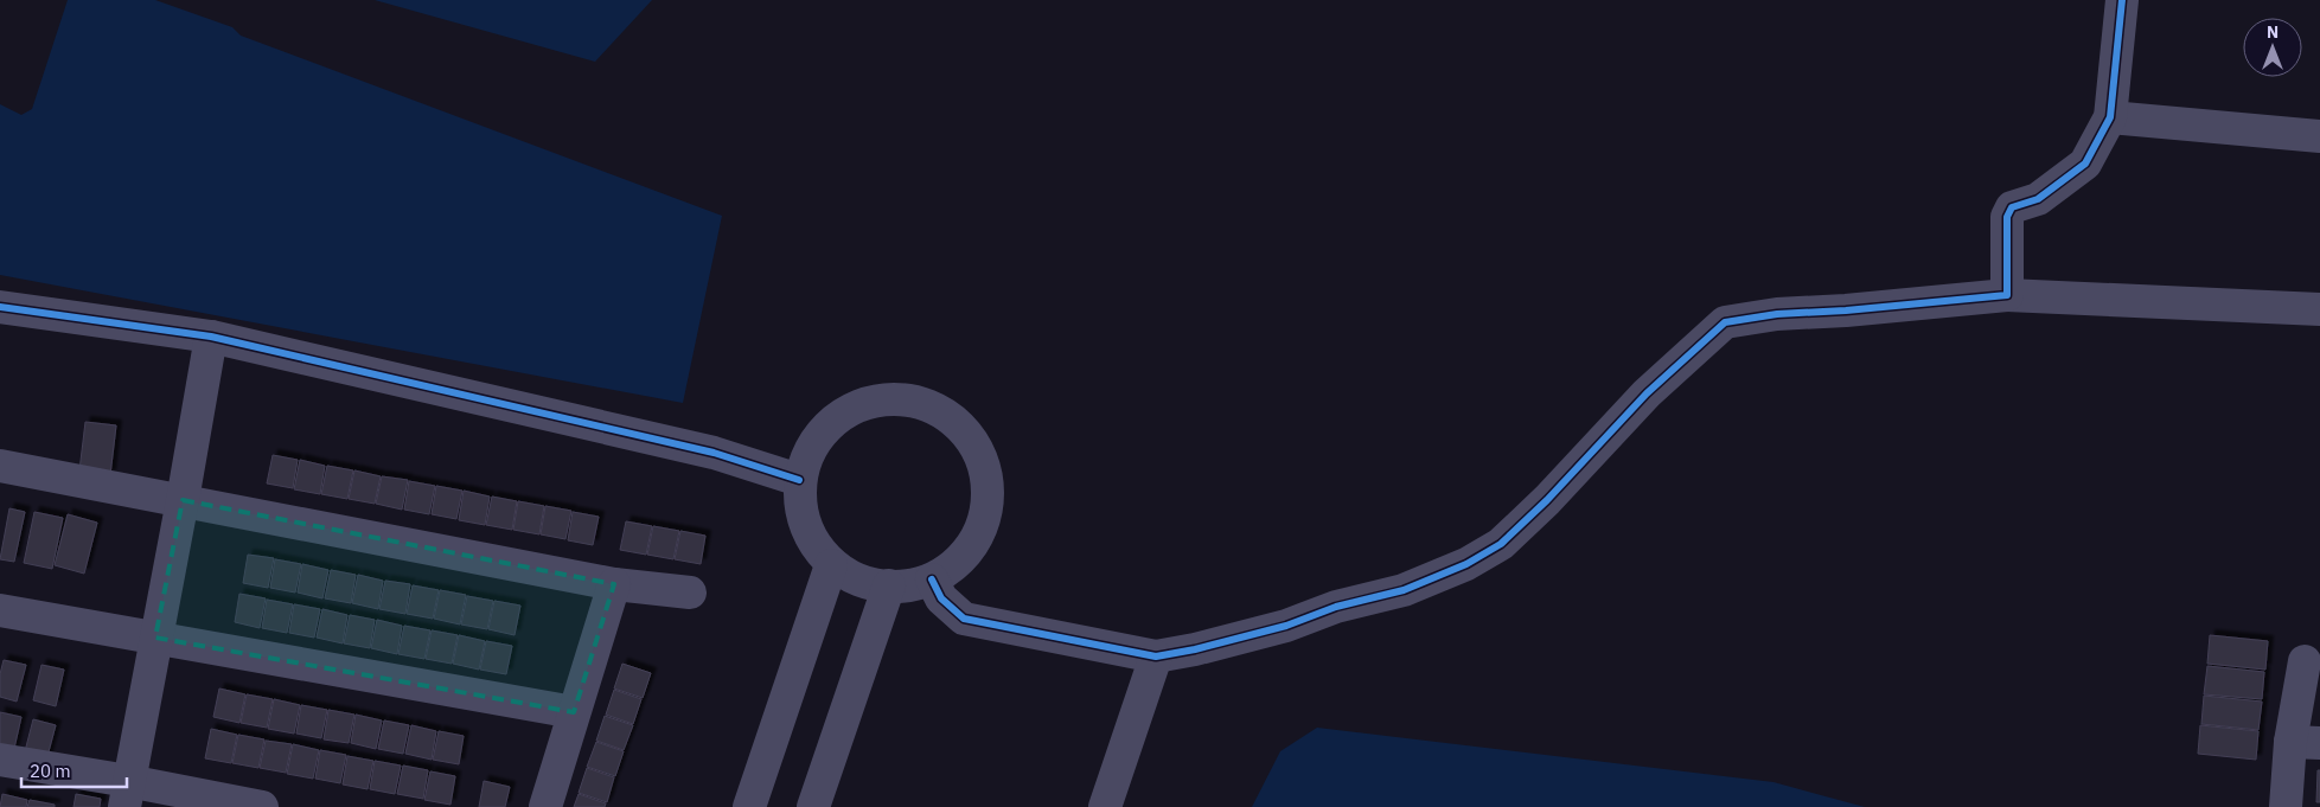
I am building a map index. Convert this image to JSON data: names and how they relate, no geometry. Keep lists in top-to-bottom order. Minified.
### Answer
{"scale_bar":"20 m","north":"top"}
